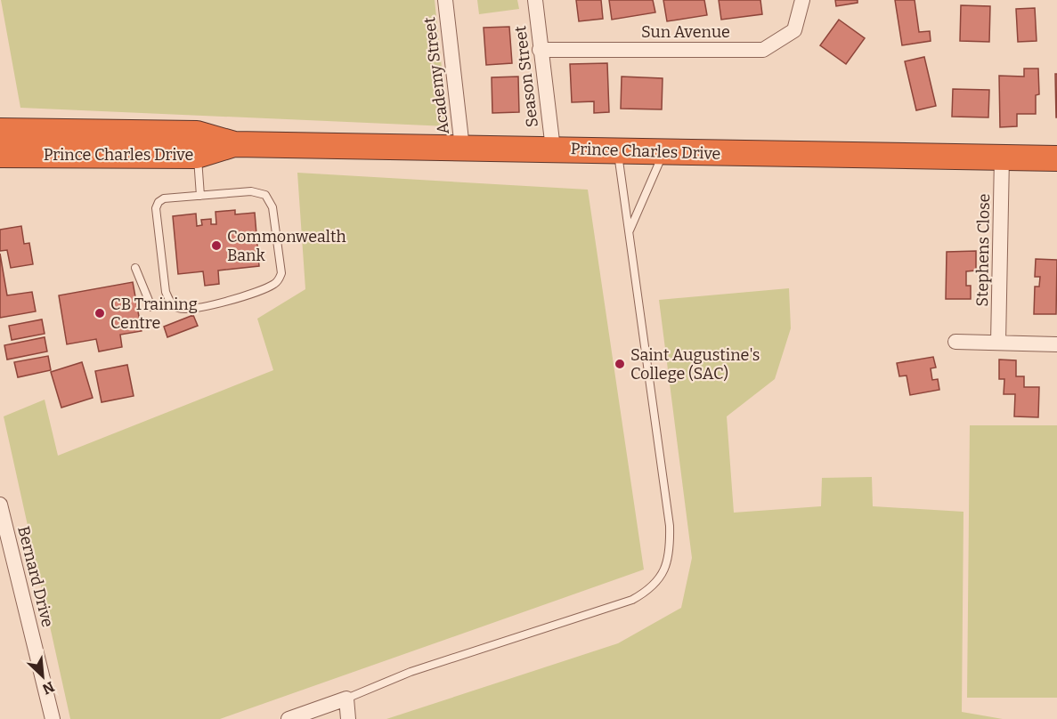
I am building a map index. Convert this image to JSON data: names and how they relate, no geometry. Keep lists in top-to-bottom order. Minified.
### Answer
{"streets":{"highway":["Prince Charles Drive"],"street":["Sun Avenue","Academy Street","Season Street","Stephens Close","Bernard Drive"]},"crossings":[["Sun Avenue","Season Street"],["Academy Street","Prince Charles Drive"],["Season Street","Prince Charles Drive"],["Prince Charles Drive","Stephens Close"]],"places":["Commonwealth Bank","CB Training Centre","Saint Augustine's College (SAC)"],"north":"bottom right"}
